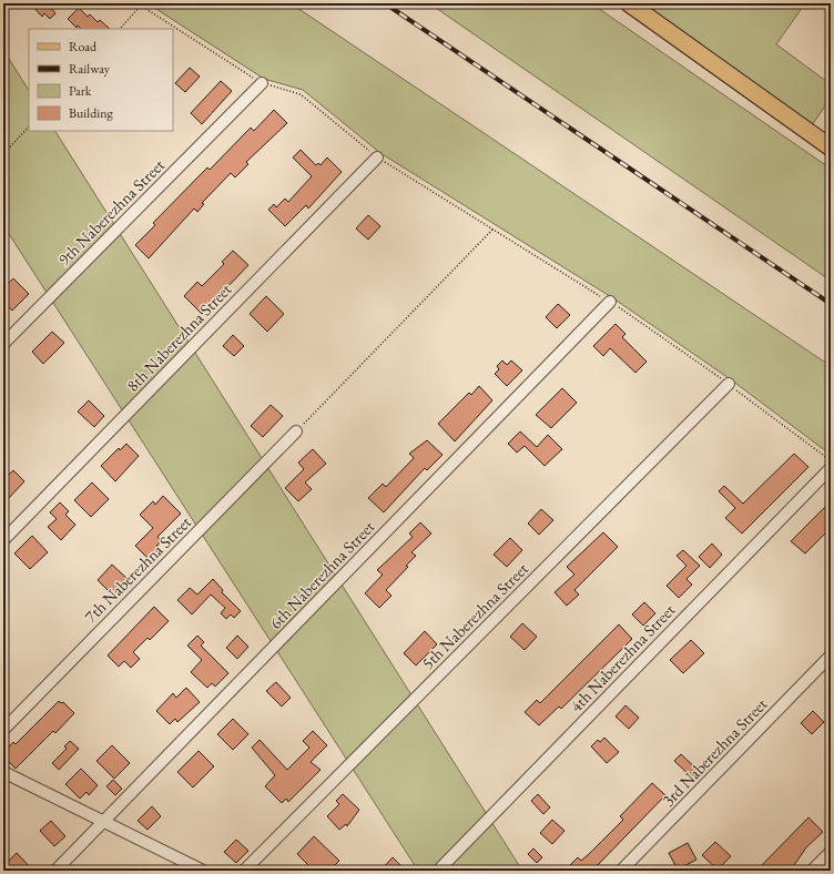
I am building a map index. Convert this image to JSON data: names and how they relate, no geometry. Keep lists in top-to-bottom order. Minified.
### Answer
{"streets":{"street":["9th Naberezhna Street","8th Naberezhna Street","7th Naberezhna Street","6th Naberezhna Street","5th Naberezhna Street","4th Naberezhna Street","3rd Naberezhna Street"]},"legend":["Road","Railway","Park","Building"]}
